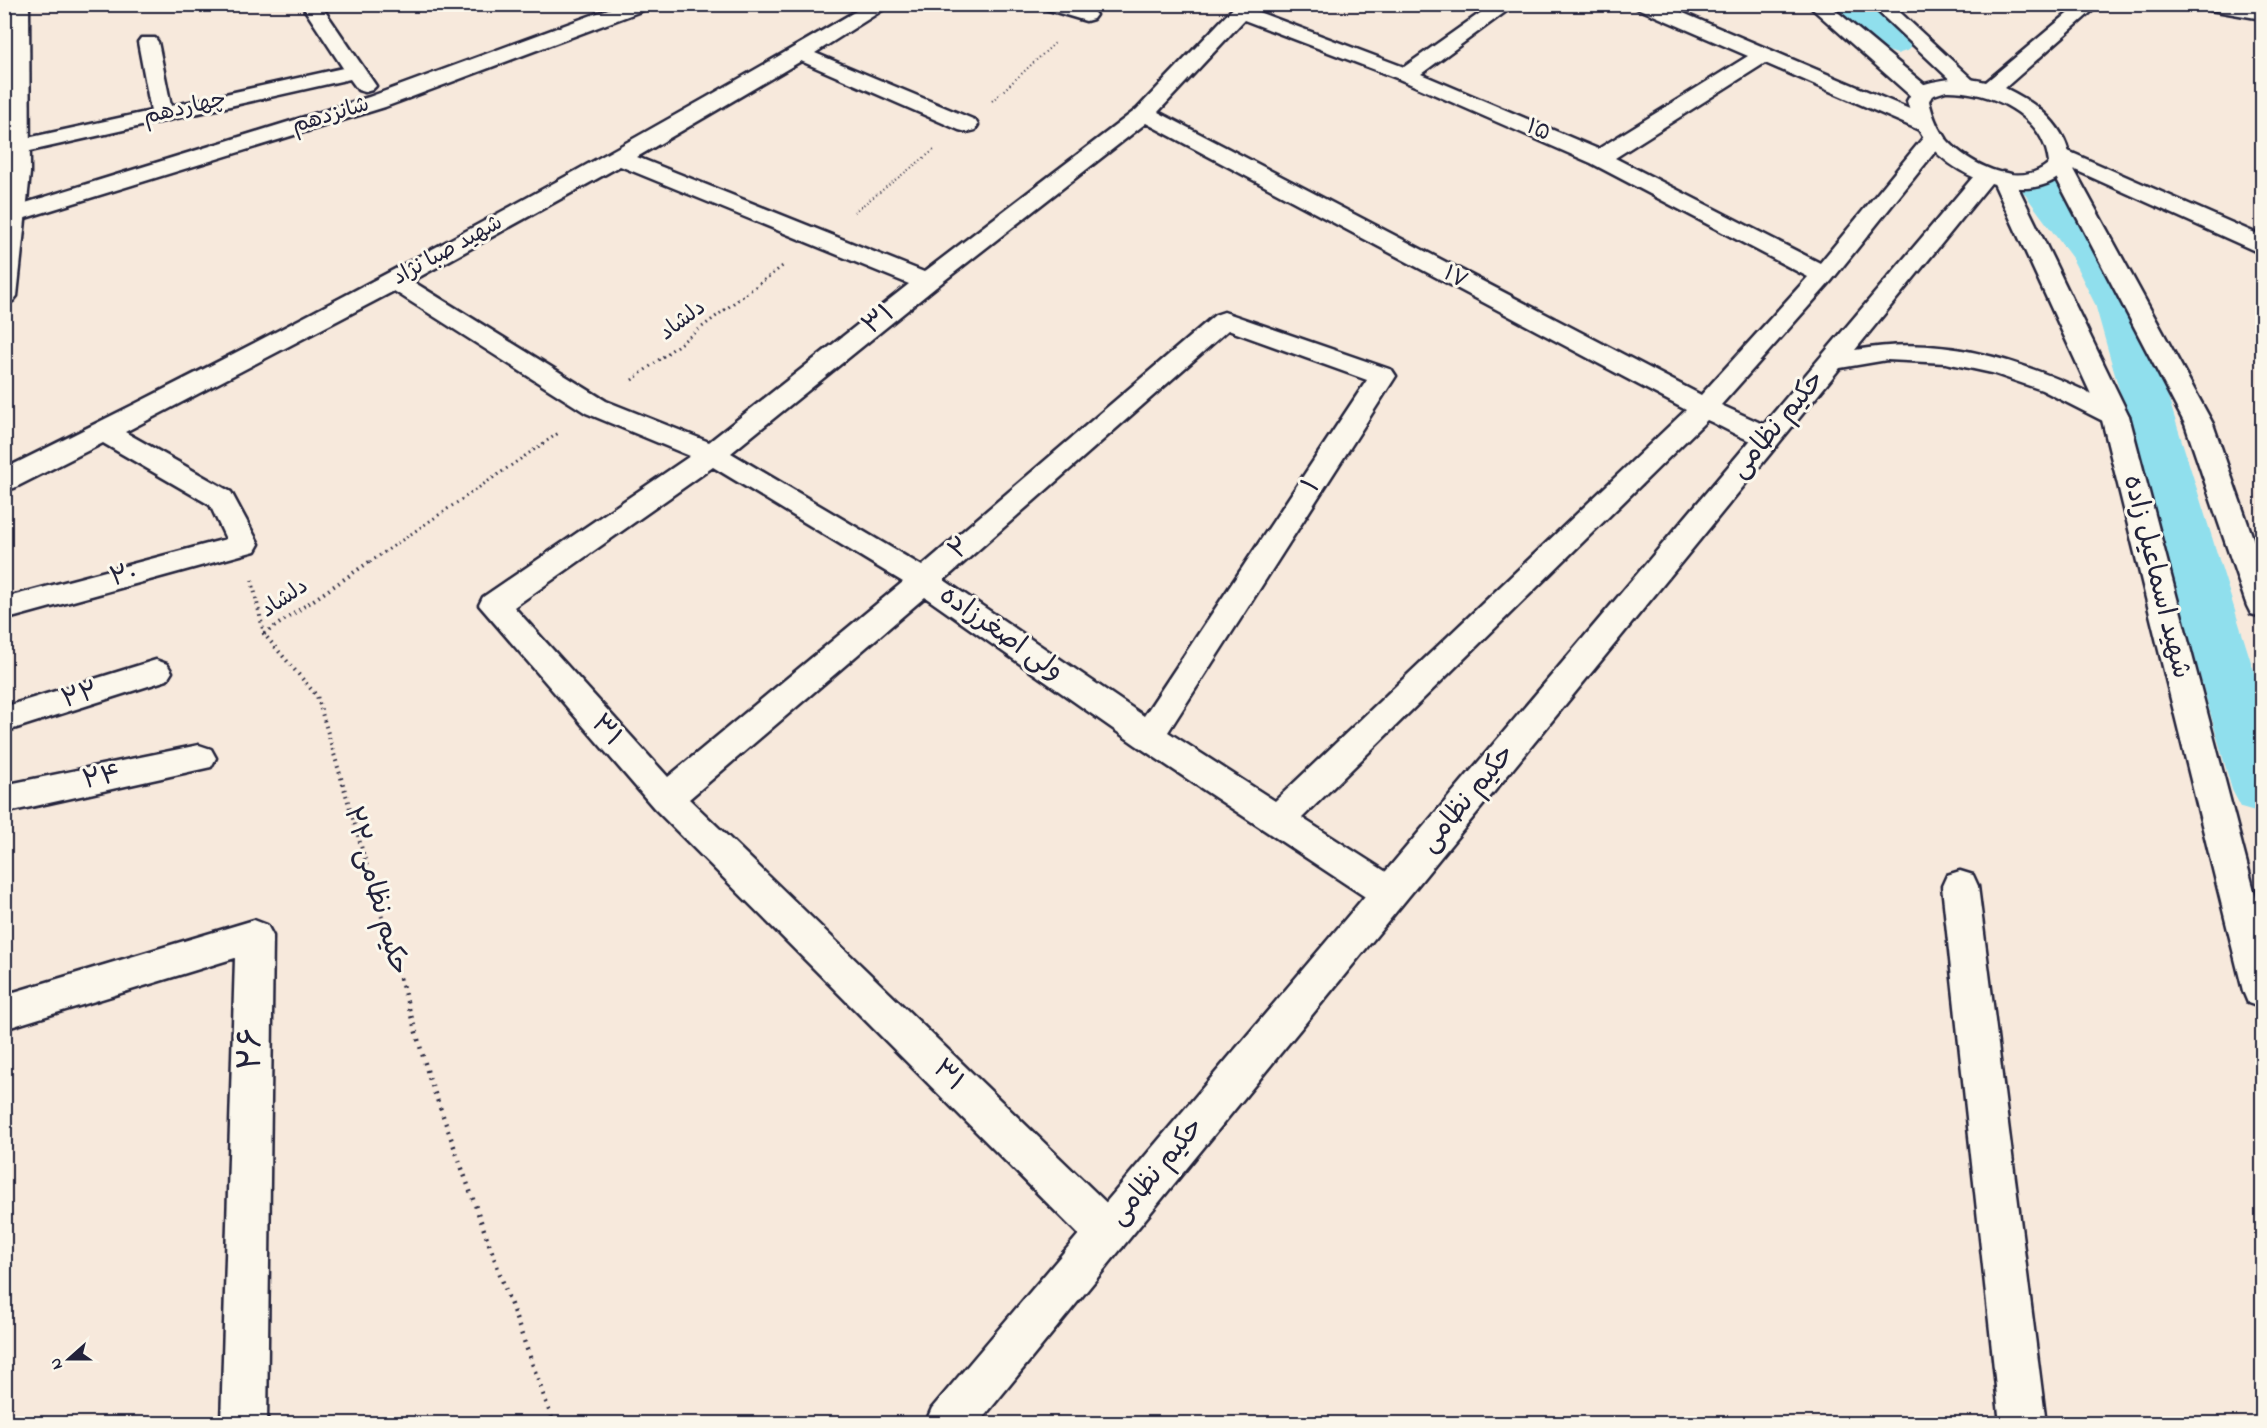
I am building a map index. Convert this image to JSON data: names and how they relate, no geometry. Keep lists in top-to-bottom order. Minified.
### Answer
{"streets":{"street":["چهاردهم","شانزدهم","۱۵","شهید صبا نژاد","۱۷","۳۱","حکیم نظامی","۱","۲","۲۰","شهید اسماعیل زاده","ولی اصغرزاده","۲۲","۲۴","۲۶"],"path":["دلشاد","۲۲ حکیم نظامی"]},"crossings":[["۱۵","۳۱"],["شهید صبا نژاد","ولی اصغرزاده"],["۱۷","۳۱"],["۱۷","حکیم نظامی"],["۳۱","حکیم نظامی"],["۳۱","۲"],["۳۱","ولی اصغرزاده"],["دلشاد","ولی اصغرزاده"],["دلشاد","۲۲ حکیم نظامی"],["حکیم نظامی","شهید اسماعیل زاده"],["حکیم نظامی","ولی اصغرزاده"],["۱","۲"],["۱","ولی اصغرزاده"],["۲","ولی اصغرزاده"],["۲۰","۲۲ حکیم نظامی"]],"north":"left"}
